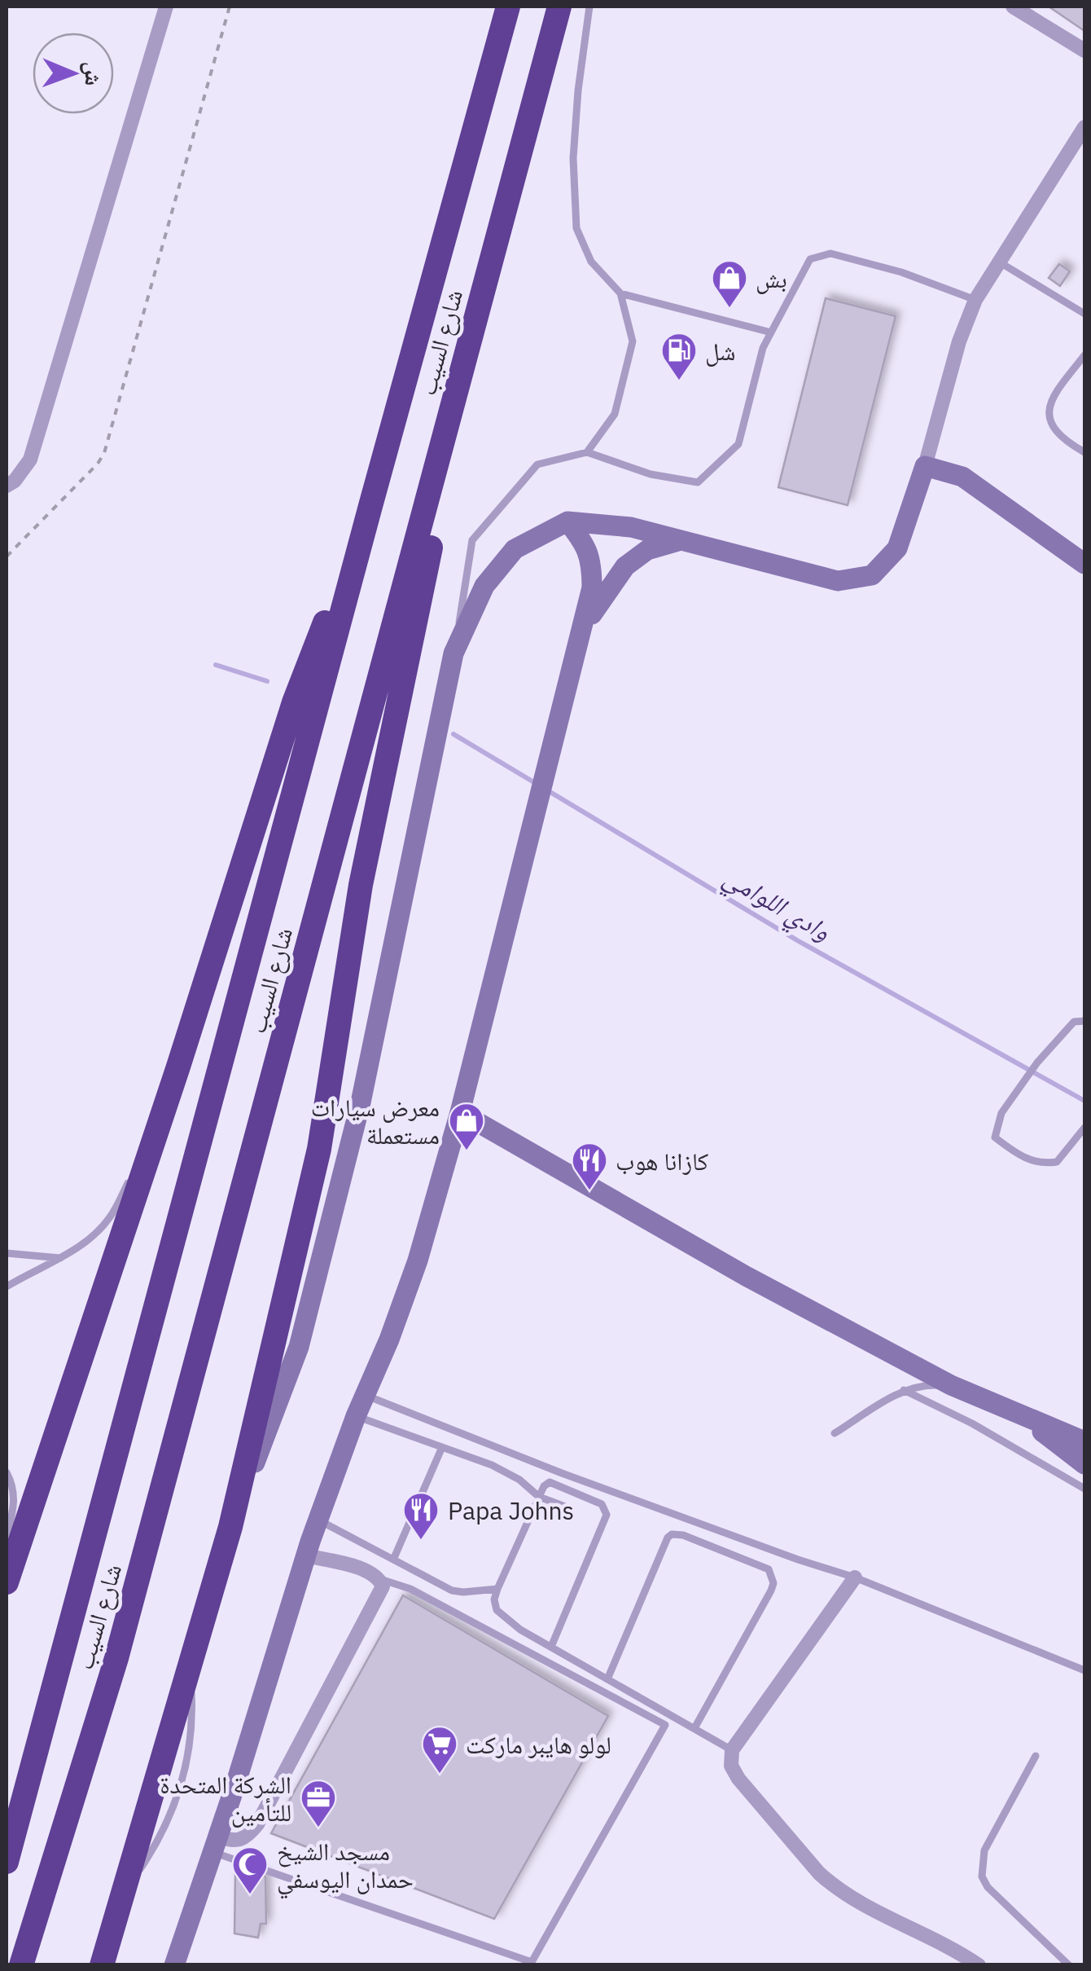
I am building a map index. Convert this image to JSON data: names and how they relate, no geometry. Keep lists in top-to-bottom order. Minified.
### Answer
{"streets":{"highway":["شارع السيب"]},"water":["وادي اللوامي"],"places":{"shop":["بش","معرض سيارات مستعملة"],"fuel station":["شل"],"restaurant":["كازانا هوب","Papa Johns"],"supermarket":["لولو هايبر ماركت"],"office":["الشركة المتحدة للتأمين"],"mosque":["مسجد الشيخ حمدان اليوسفي"]},"north":"right"}
